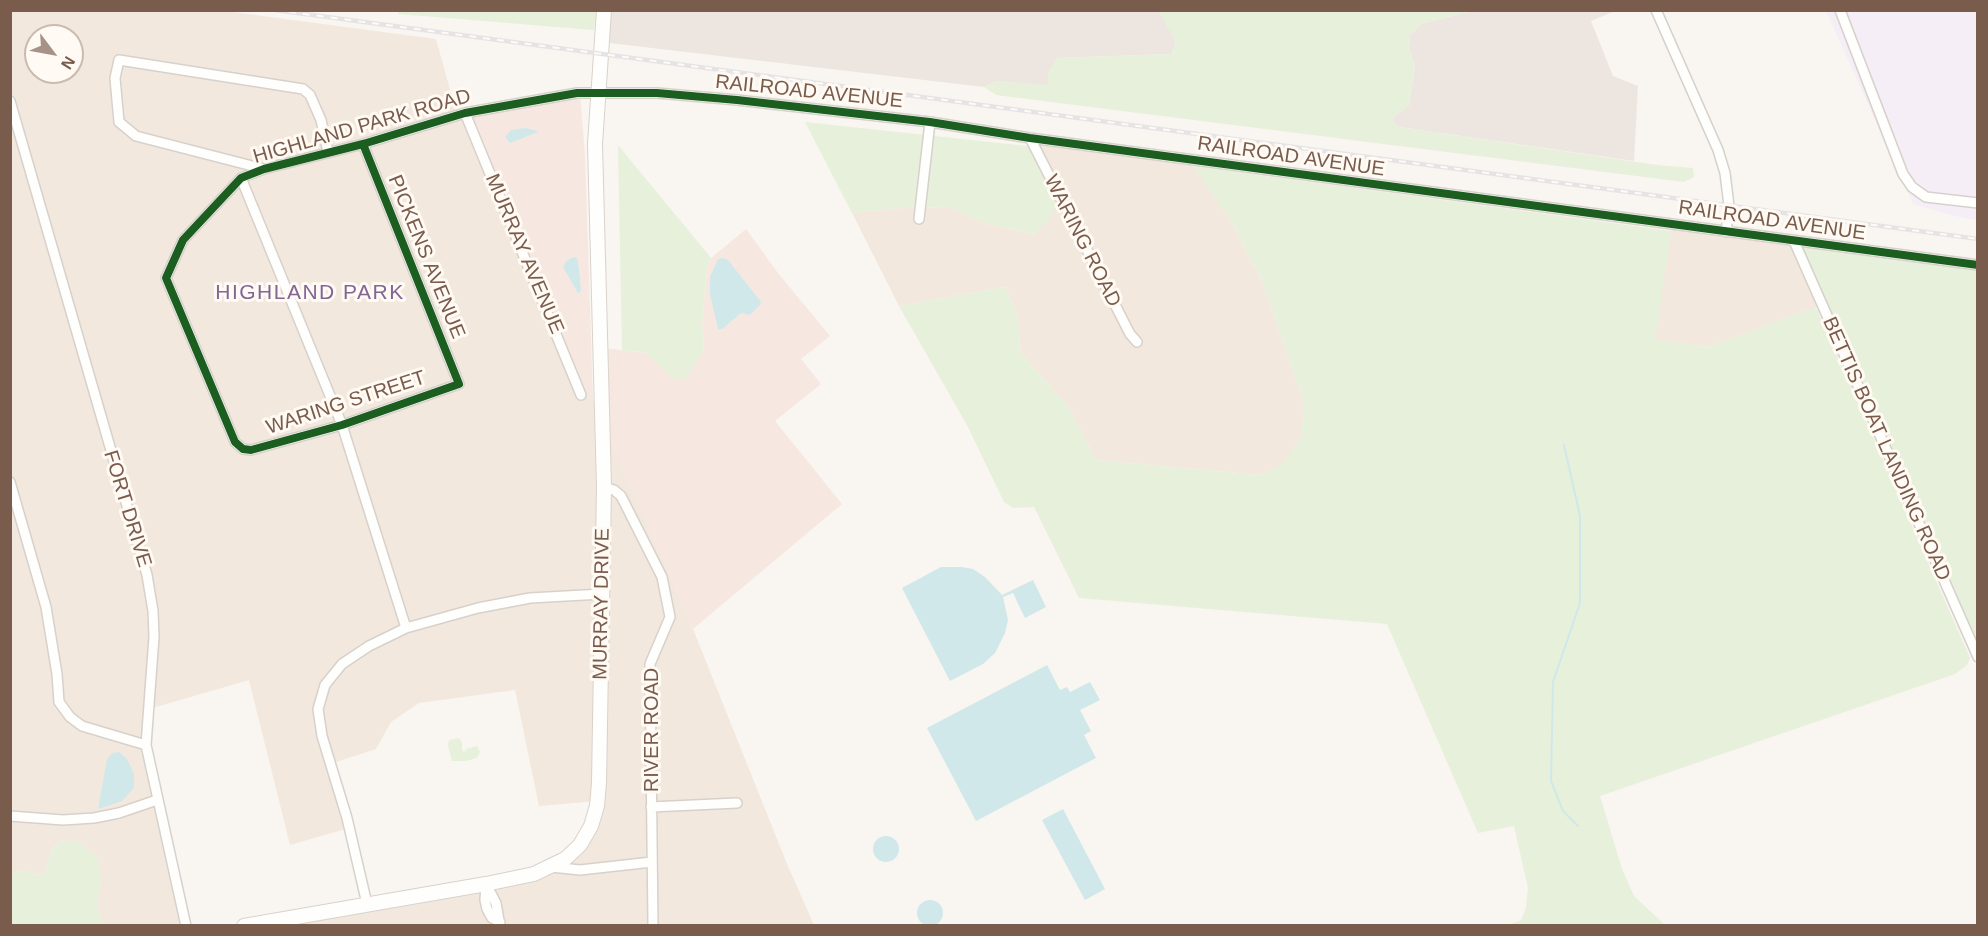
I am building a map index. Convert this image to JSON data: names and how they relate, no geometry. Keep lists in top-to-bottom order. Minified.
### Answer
{"streets":{"street":["RAILROAD AVENUE","HIGHLAND PARK ROAD","WARING ROAD","MURRAY AVENUE","PICKENS AVENUE","WARING STREET","BETTIS BOAT LANDING ROAD","FORT DRIVE","MURRAY DRIVE","RIVER ROAD"]},"crossings":[["RAILROAD AVENUE","HIGHLAND PARK ROAD"],["RAILROAD AVENUE","WARING ROAD"],["RAILROAD AVENUE","BETTIS BOAT LANDING ROAD"],["RAILROAD AVENUE","MURRAY DRIVE"],["HIGHLAND PARK ROAD","MURRAY AVENUE"],["HIGHLAND PARK ROAD","PICKENS AVENUE"],["HIGHLAND PARK ROAD","WARING STREET"],["HIGHLAND PARK ROAD","MURRAY DRIVE"],["PICKENS AVENUE","WARING STREET"],["MURRAY DRIVE","RIVER ROAD"]],"districts":["HIGHLAND PARK"],"north":"bottom right"}
